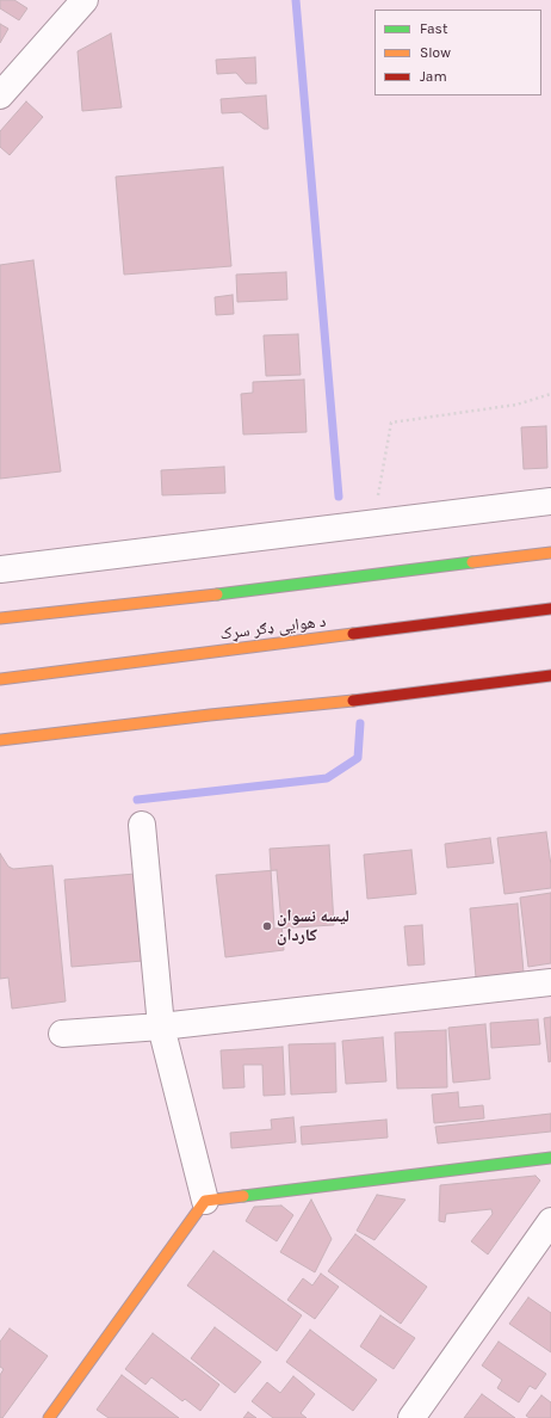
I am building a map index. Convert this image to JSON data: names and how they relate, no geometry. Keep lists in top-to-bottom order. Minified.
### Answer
{"streets":{"street":["د هوایی ډګر سړک"]},"places":["لیسه نسوان کاردان"],"legend":["Fast","Slow","Jam"]}
